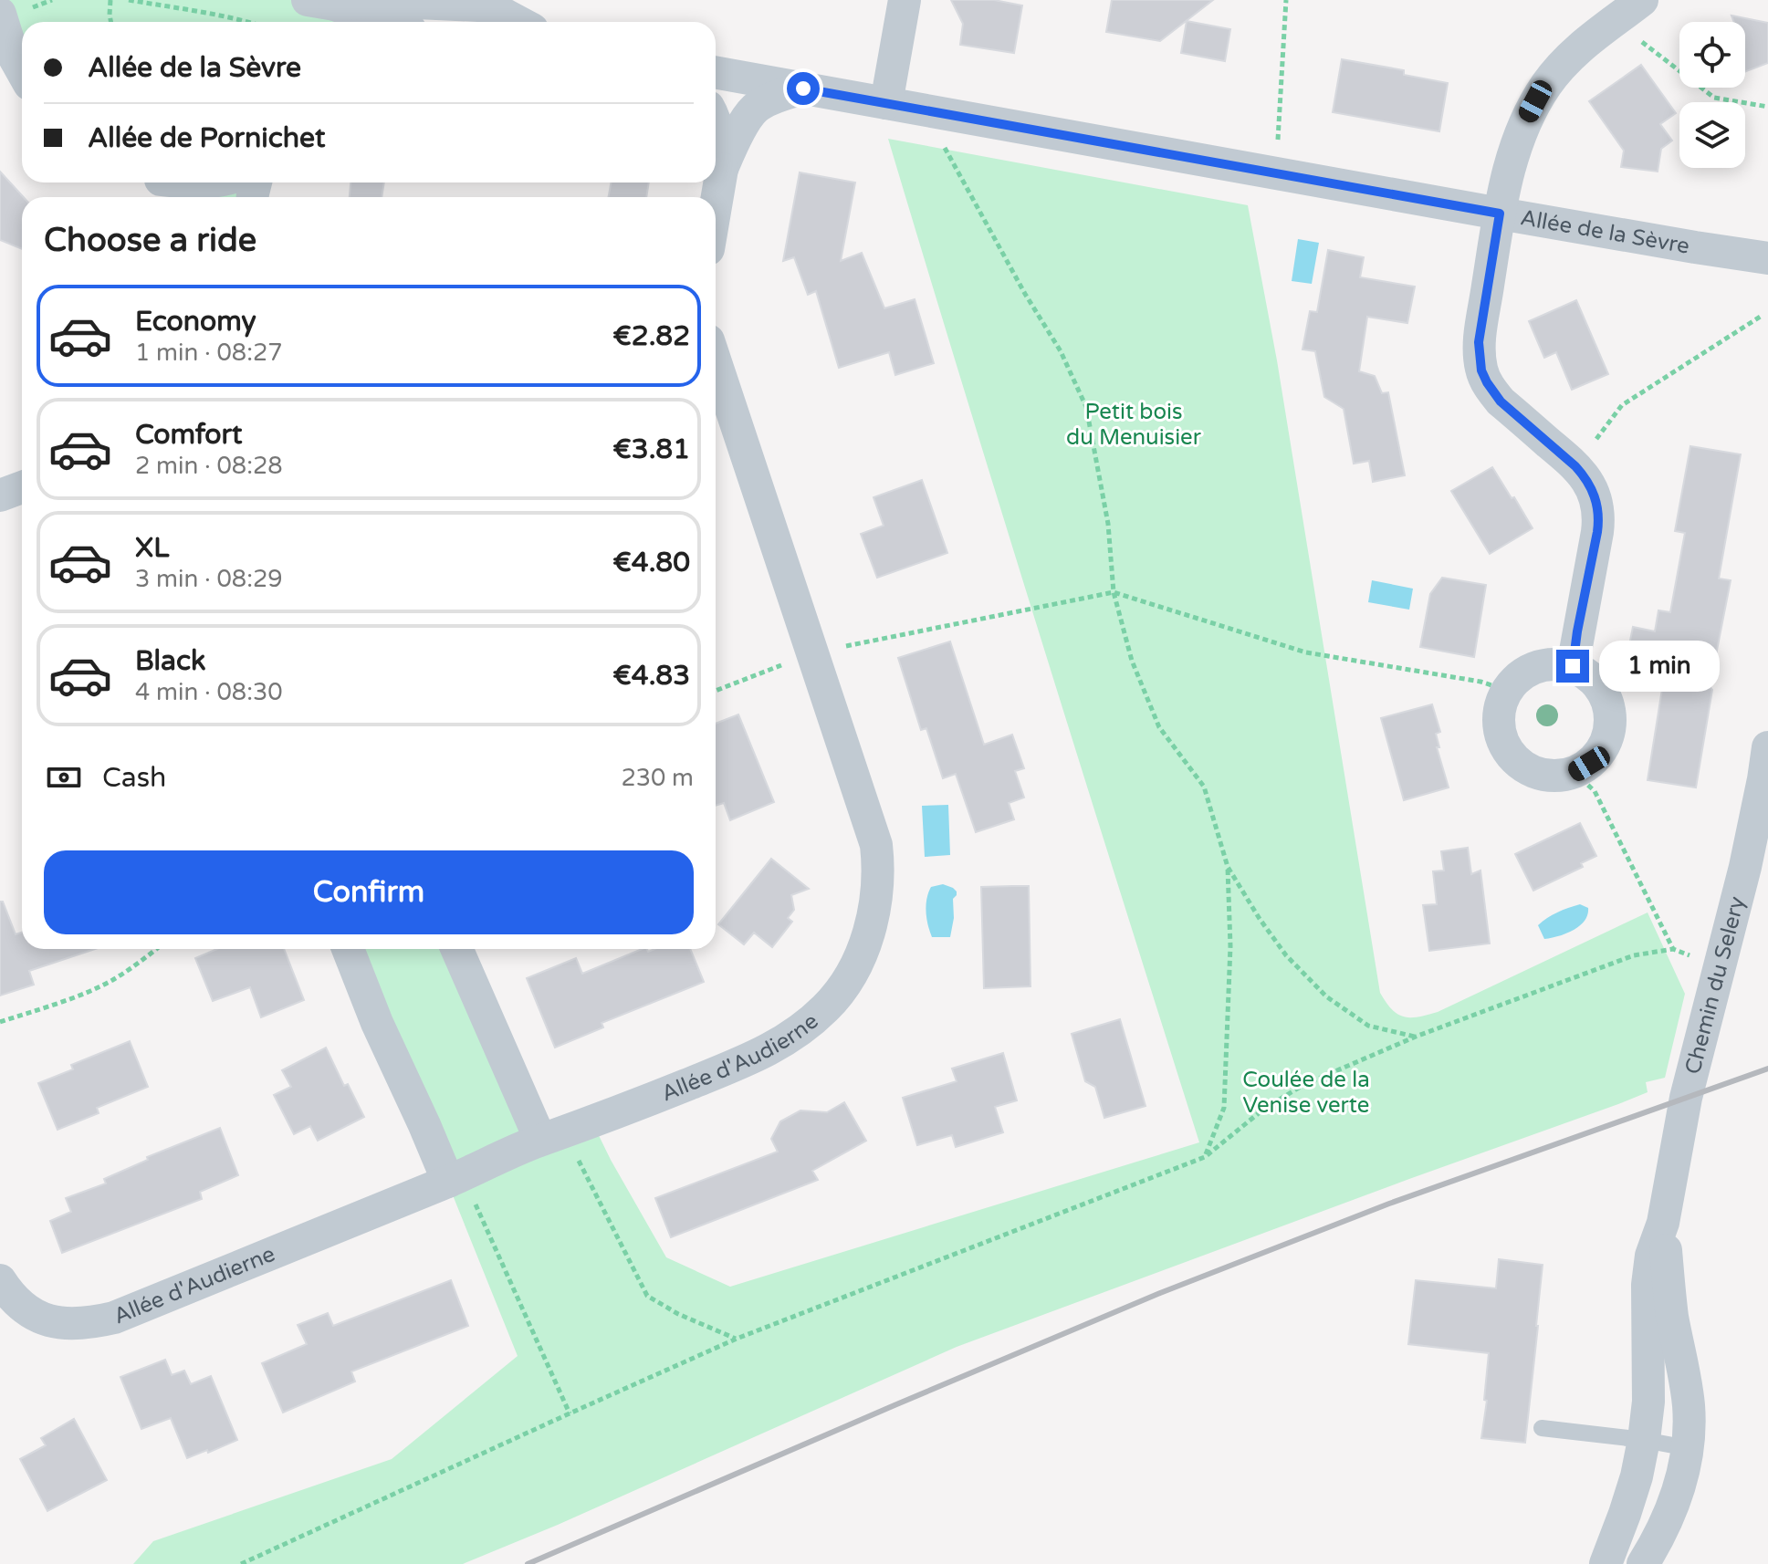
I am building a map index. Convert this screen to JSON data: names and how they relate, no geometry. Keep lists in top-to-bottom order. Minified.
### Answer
{"streets":{"street":["Allée de la Sèvre","Chemin du Selery","Allée d'Audierne"]},"parks":["Petit bois du Menuisier","Coulée de la Venise verte"],"page":{"banner":["Allée de la Sèvre","Allée de Pornichet"],"heading":"Choose a ride","list":[{"name":"Economy","note":"1 min · 08:27","value":"€2.82"},{"name":"Comfort","note":"2 min · 08:28","value":"€3.81"},{"name":"XL","note":"3 min · 08:29","value":"€4.80"},{"name":"Black","note":"4 min · 08:30","value":"€4.83"}],"bubble":"1 min","pay":["Cash","230 m"],"buttons":"Confirm"}}
